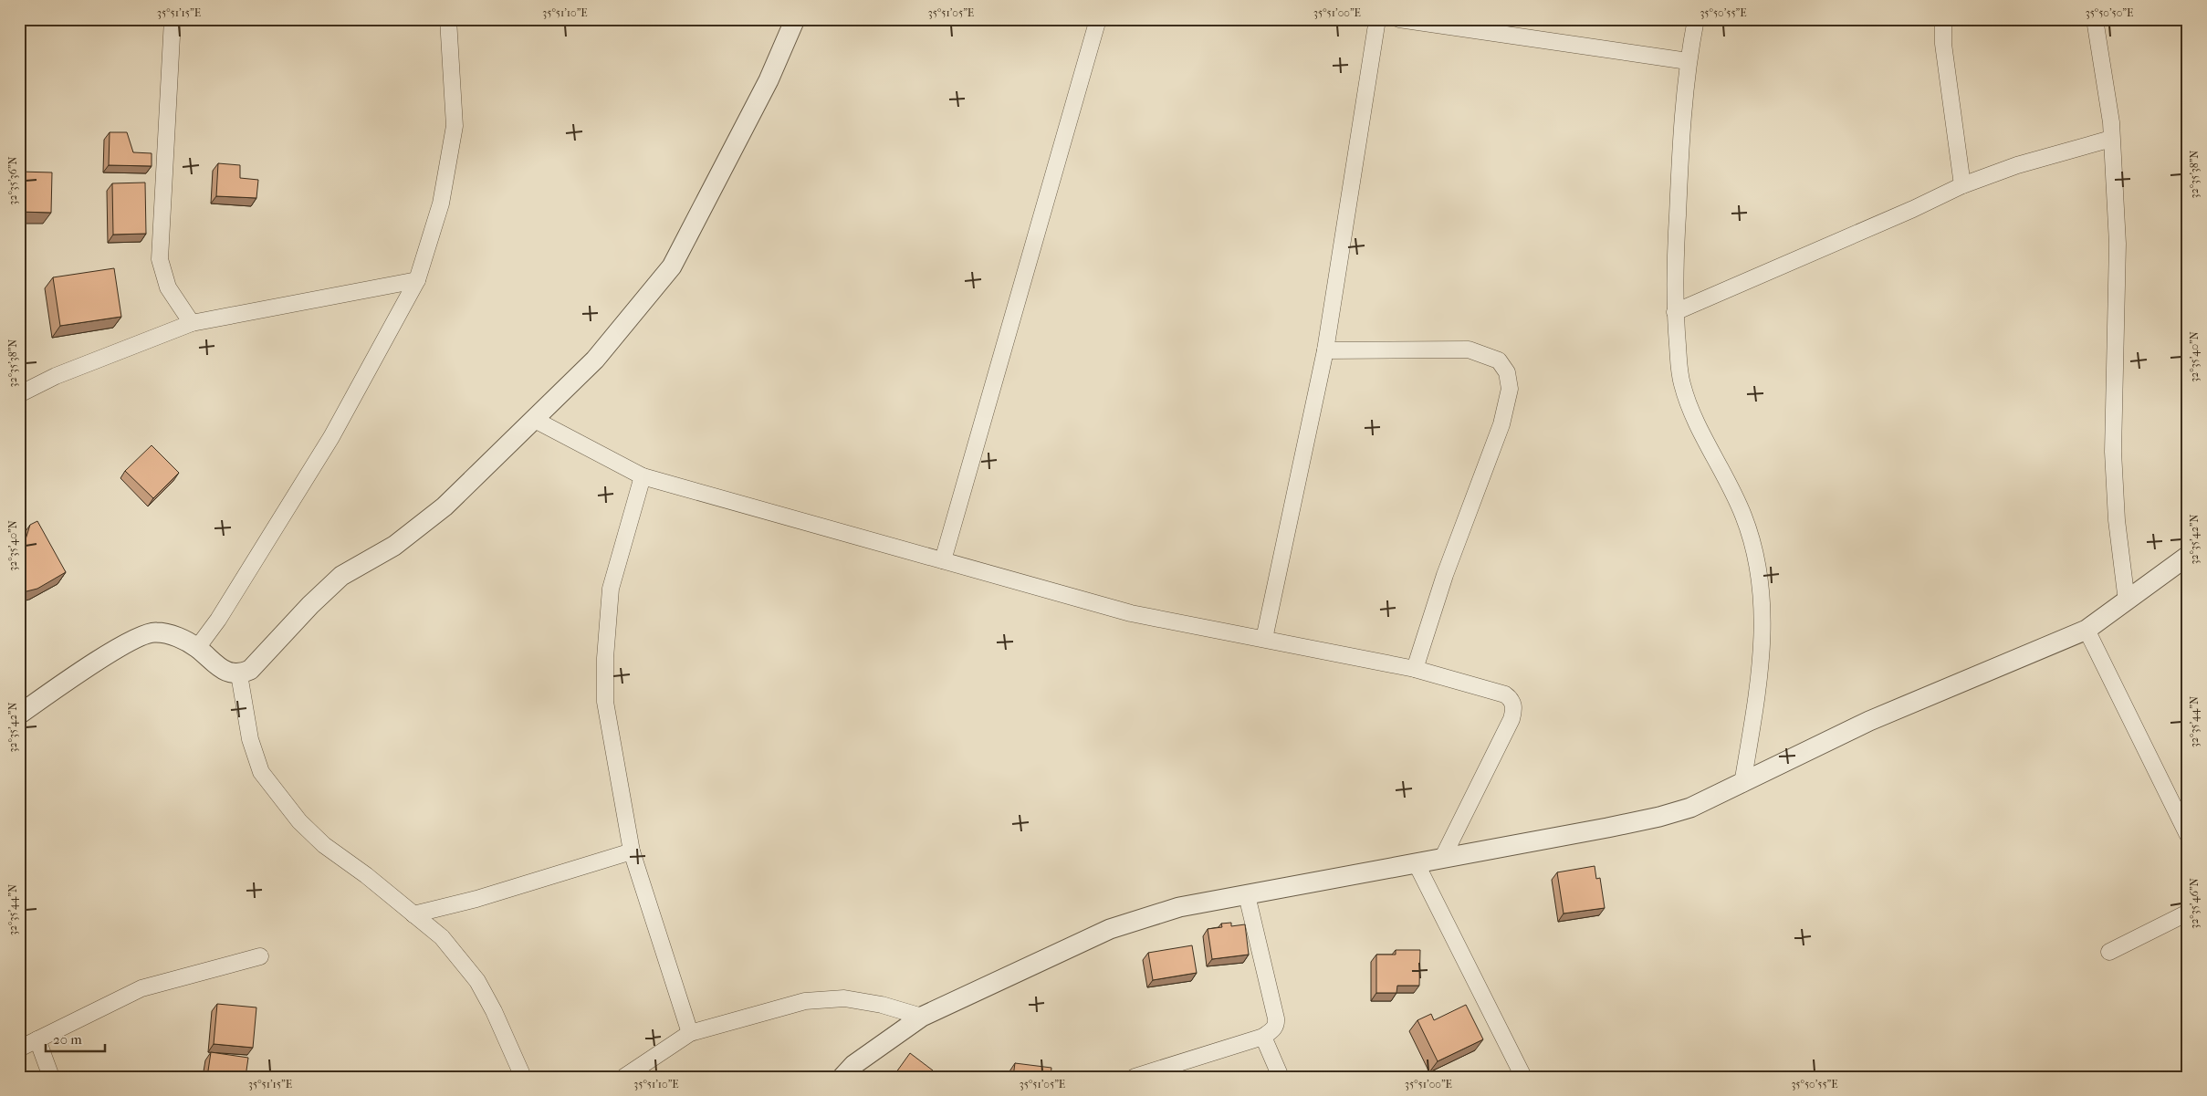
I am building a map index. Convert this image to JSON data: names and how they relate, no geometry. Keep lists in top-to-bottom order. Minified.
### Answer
{"scale_bar":"20 m","coordinates":["35°51'15\"E","35°51'10\"E","35°51'05\"E","35°51'00\"E","35°50'55\"E","35°50'50\"E","32°35'38\"N","32°35'36\"N","32°35'40\"N","32°35'42\"N","32°35'44\"N","32°35'46\"N"]}
